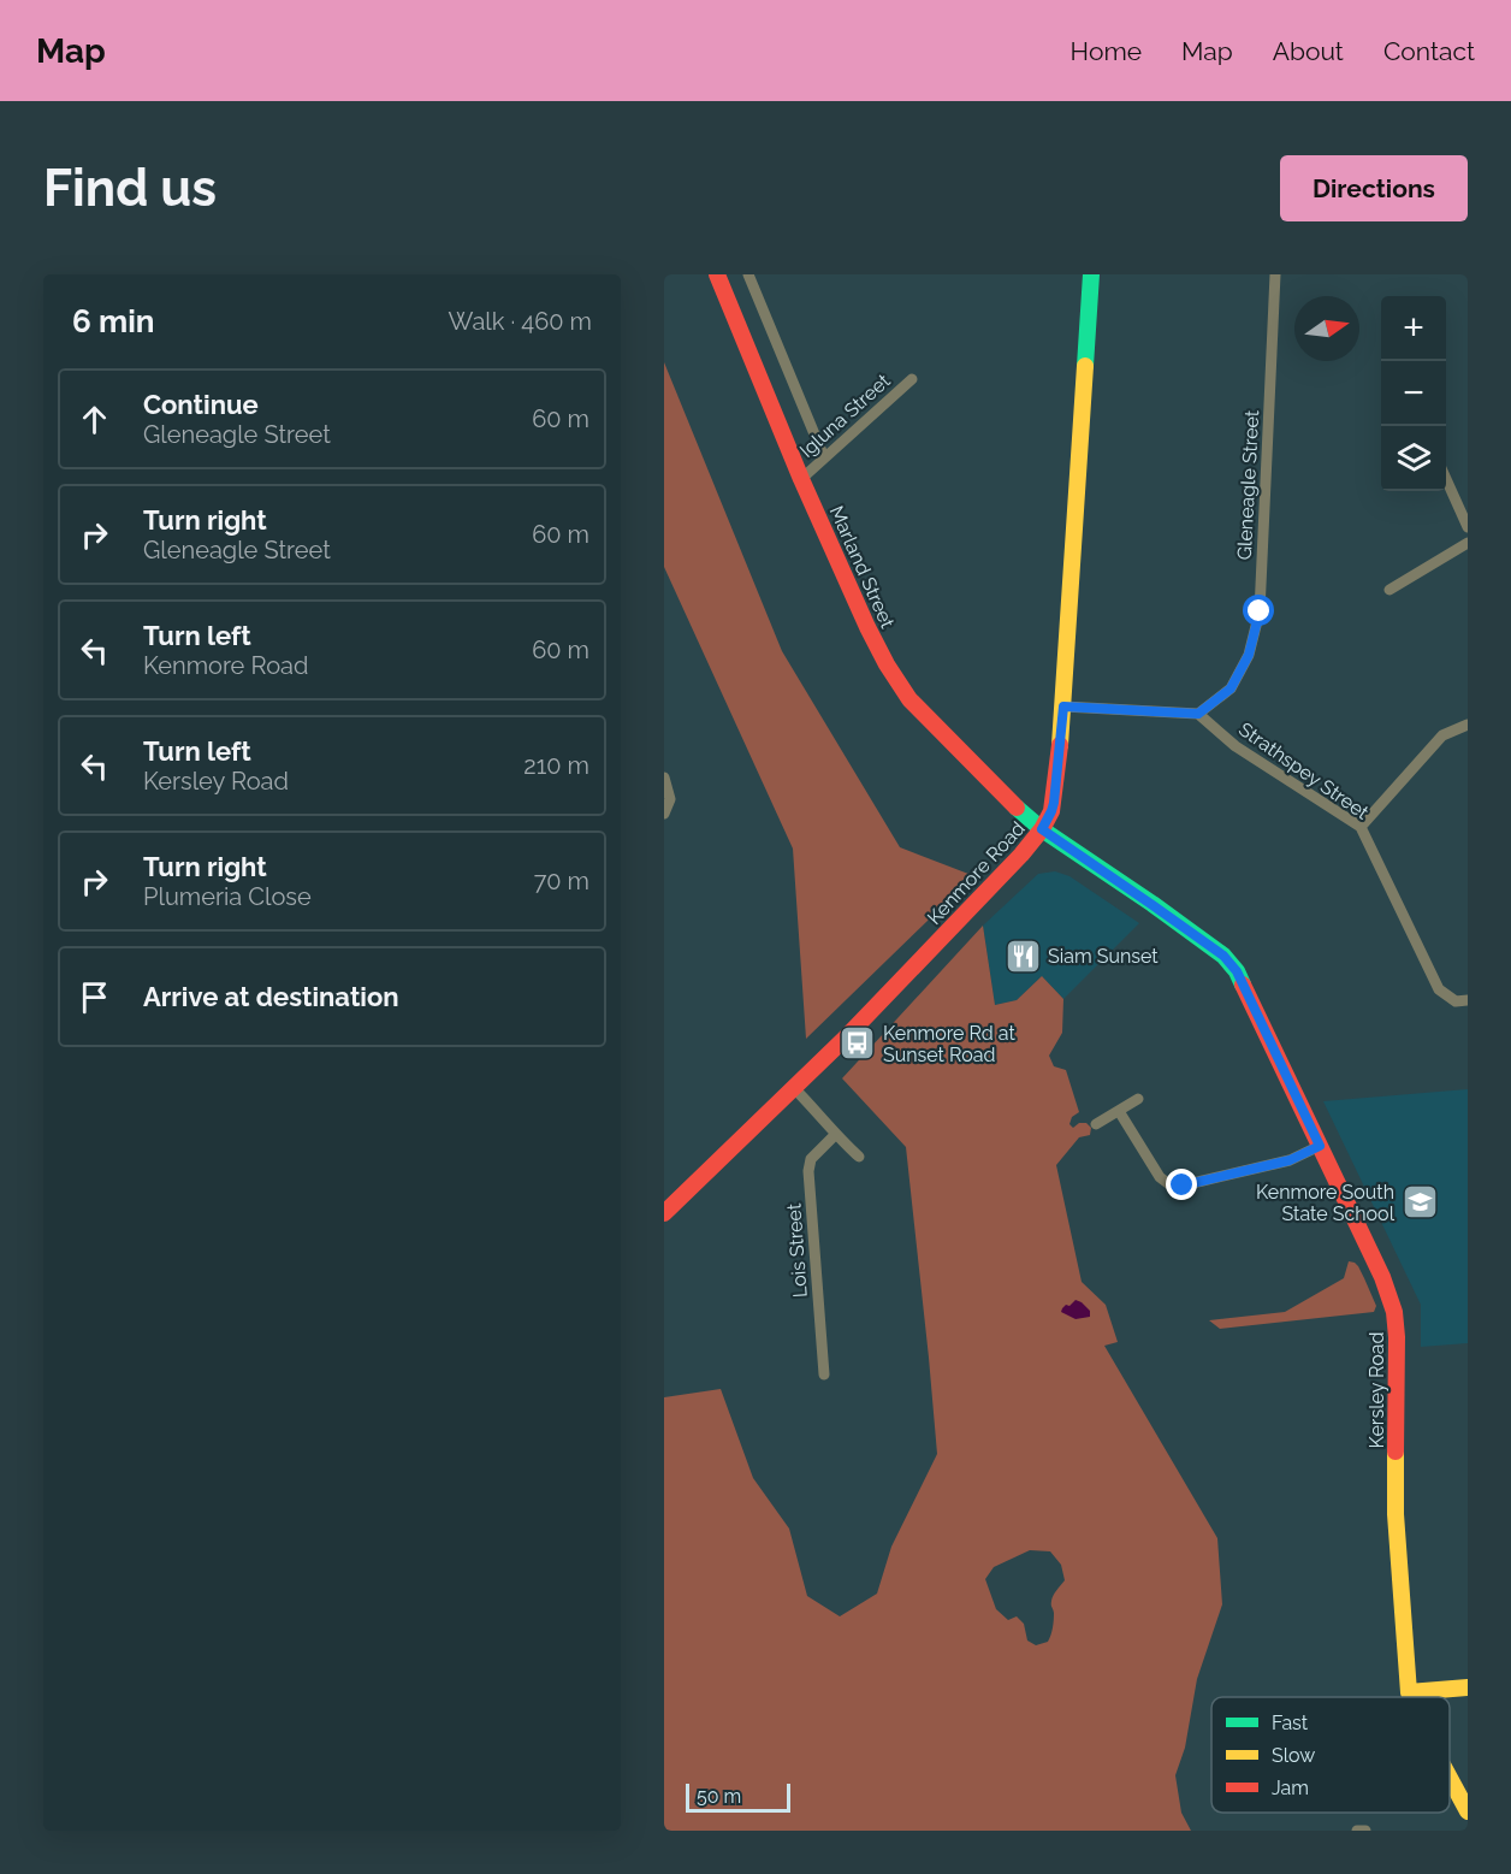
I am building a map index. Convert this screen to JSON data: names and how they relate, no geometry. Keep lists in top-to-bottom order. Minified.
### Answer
{"streets":{"street":["Igluna Street","Gleneagle Street","Marland Street","Strathspey Street","Kenmore Road","Lois Street","Kersley Road"]},"crossings":[["Igluna Street","Marland Street"],["Gleneagle Street","Strathspey Street"],["Marland Street","Kenmore Road"],["Marland Street","Kersley Road"],["Kenmore Road","Kersley Road"]],"places":{"restaurant":["Siam Sunset"],"bus stop":["Kenmore Rd at Sunset Road"],"school or university":["Kenmore South State School"]},"legend":["Fast","Slow","Jam"],"scale_bar":"50 m","north":"right","page":{"header":"Map","nav":["Home","Map","About","Contact"],"buttons":"Directions","title":"Find us","heading":["6 min","Walk · 460 m"],"map_buttons":["+","−"],"list":[["Continue","Gleneagle Street","60 m"],["Turn right","Gleneagle Street","60 m"],["Turn left","Kenmore Road","60 m"],["Turn left","Kersley Road","210 m"],["Turn right","Plumeria Close","70 m"],"Arrive at destination"],"scale":"50 m"}}
